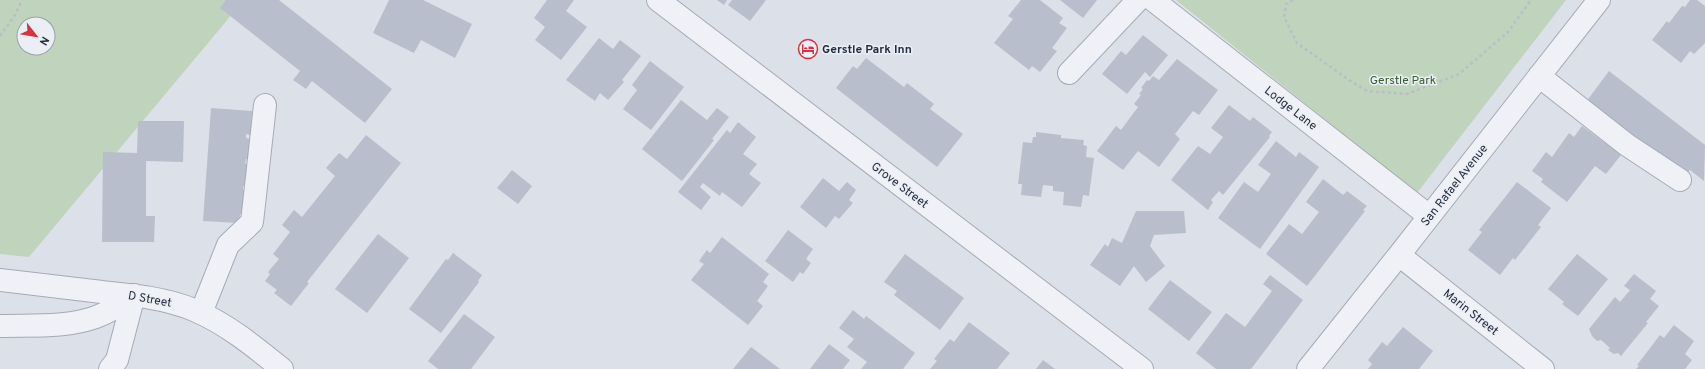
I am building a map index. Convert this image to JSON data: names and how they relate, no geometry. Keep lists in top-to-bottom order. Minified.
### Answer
{"streets":{"street":["Lodge Lane","Grove Street","San Rafael Avenue","D Street","Marin Street"]},"crossings":[["Lodge Lane","San Rafael Avenue"],["San Rafael Avenue","Marin Street"]],"parks":["Gerstle Park"],"places":{"hotel":["Gerstle Park Inn"]},"north":"bottom right"}
